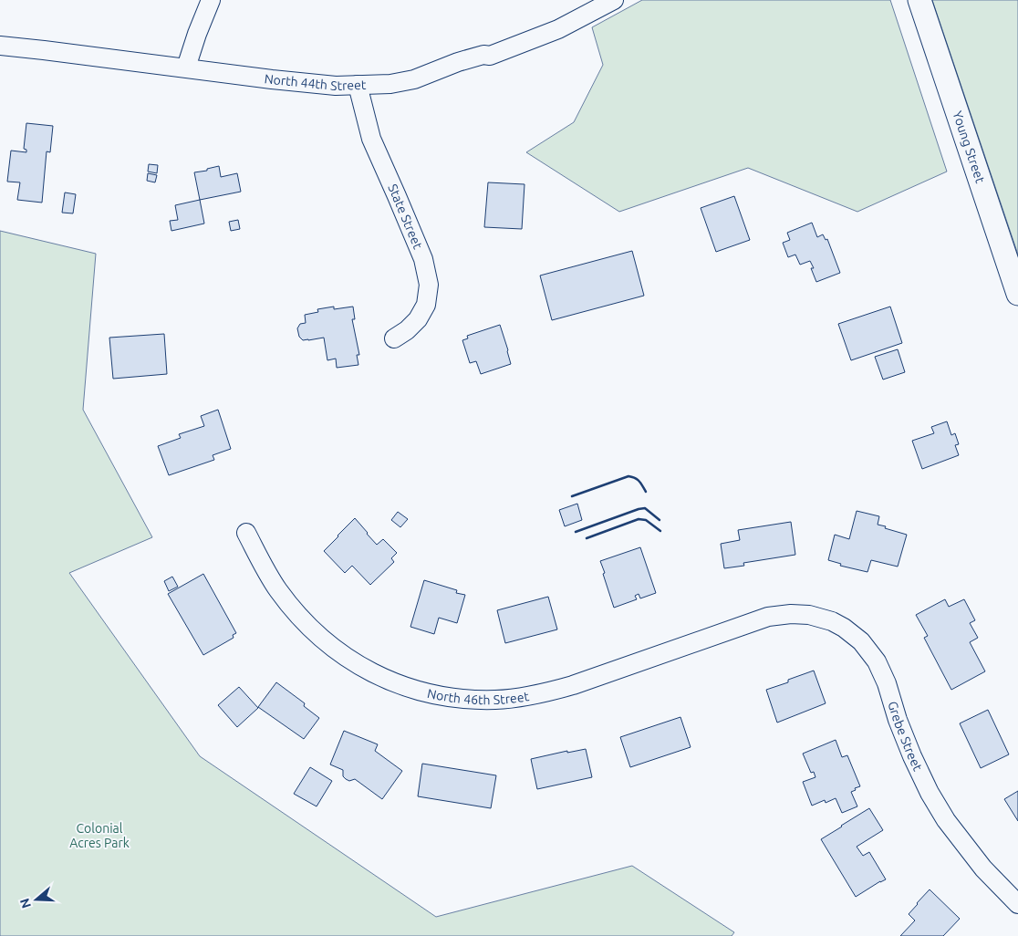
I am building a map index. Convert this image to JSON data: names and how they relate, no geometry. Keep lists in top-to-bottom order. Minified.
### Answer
{"streets":{"street":["North 44th Street","Young Street","State Street","North 46th Street","Grebe Street"]},"crossings":[["North 44th Street","State Street"],["North 46th Street","Grebe Street"]],"parks":["Colonial Acres Park"],"north":"left"}
